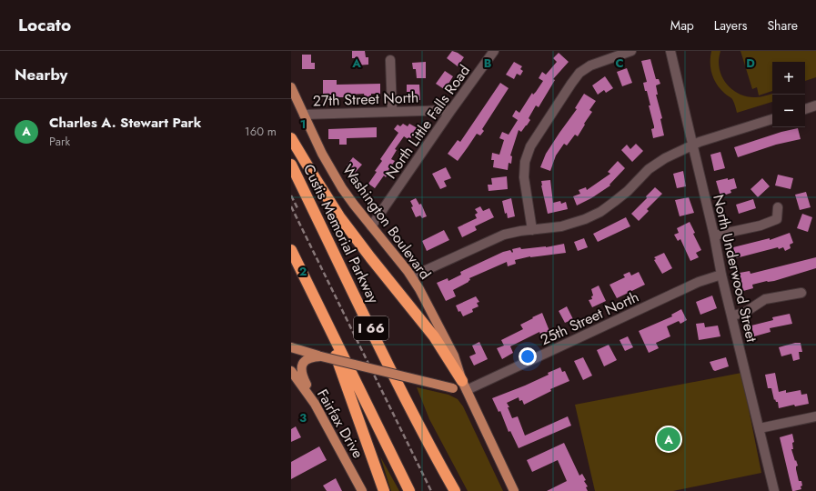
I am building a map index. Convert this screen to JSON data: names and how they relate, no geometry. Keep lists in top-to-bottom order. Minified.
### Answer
{"streets":{"highway":["Custis Memorial Parkway","I 66"],"main road":["Washington Boulevard","Fairfax Drive"],"street":["27th Street North","North Little Falls Road","North Underwood Street","25th Street North"]},"crossings":[["27th Street North","North Little Falls Road"],["27th Street North","Washington Boulevard"],["North Little Falls Road","Washington Boulevard"],["Washington Boulevard","25th Street North"],["North Underwood Street","25th Street North"]],"page":{"header":"Locato","nav":["Map","Layers","Share"],"heading":"Nearby","map_buttons":["+","−"],"list":[{"mark":"A","name":"Charles A. Stewart Park","note":"Park","value":"160 m"}],"pins":"A"},"grid":{"columns":["A","B","C","D"],"rows":["1","2","3"]}}
